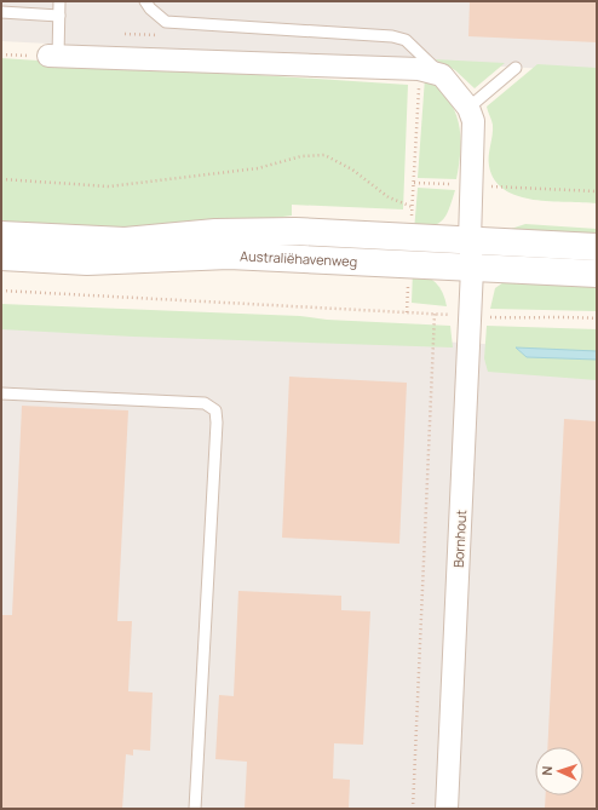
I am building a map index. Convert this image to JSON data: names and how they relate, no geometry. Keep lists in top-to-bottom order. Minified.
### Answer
{"streets":{"street":["Australiëhavenweg","Bornhout"]},"crossings":[["Australiëhavenweg","Bornhout"]],"north":"left"}
